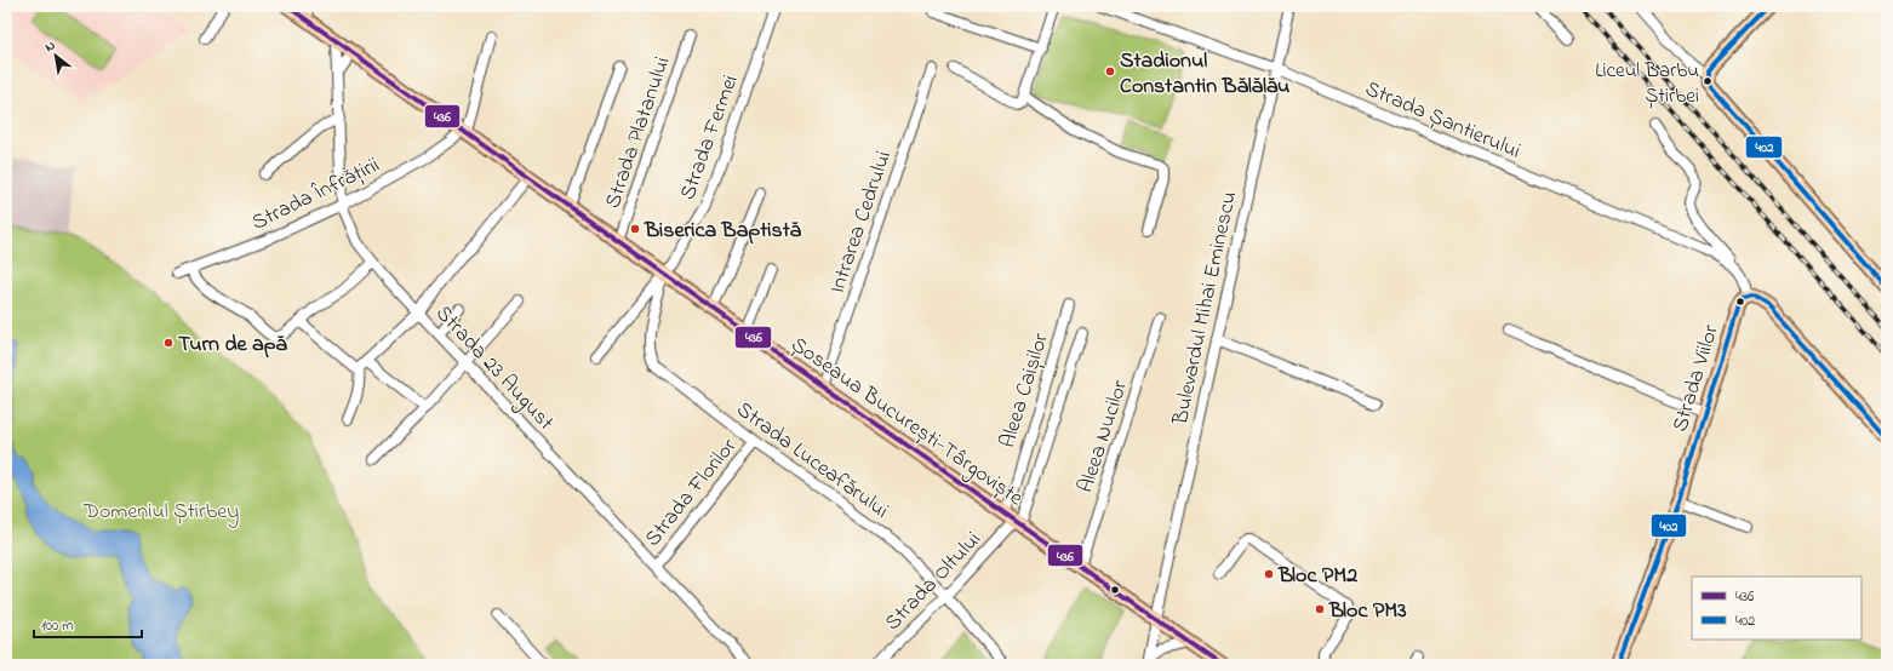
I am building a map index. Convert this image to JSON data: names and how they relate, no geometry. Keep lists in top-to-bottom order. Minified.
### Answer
{"streets":{"main road":["Strada Viilor","Șoseaua București-Târgoviște"],"street":["Strada Șantierului","Strada Platanului","Strada Fermei","Strada Înfrățirii","Intrarea Cedrului","Bulevardul Mihai Eminescu","Strada 23 August","Aleea Caișilor","Aleea Nucilor","Strada Luceafărului","Strada Florilor","Strada Oltului"]},"crossings":[["Strada Șantierului","Bulevardul Mihai Eminescu"],["Strada Platanului","Șoseaua București-Târgoviște"],["Strada Fermei","Șoseaua București-Târgoviște"],["Strada Fermei","Strada Luceafărului"],["Strada Înfrățirii","Strada 23 August"],["Strada Înfrățirii","Șoseaua București-Târgoviște"],["Intrarea Cedrului","Șoseaua București-Târgoviște"],["Bulevardul Mihai Eminescu","Șoseaua București-Târgoviște"],["Strada 23 August","Șoseaua București-Târgoviște"],["Strada 23 August","Strada Florilor"],["Aleea Caișilor","Șoseaua București-Târgoviște"],["Șoseaua București-Târgoviște","Aleea Nucilor"],["Șoseaua București-Târgoviște","Strada Luceafărului"],["Șoseaua București-Târgoviște","Strada Oltului"],["Strada Luceafărului","Strada Florilor"],["Strada Luceafărului","Strada Oltului"]],"parks":["Domeniul Știrbey"],"places":["Stadionul Constantin Bălălău","Liceul Barbu Știrbei","Biserica Baptistă","Turn de apă","Bloc PM2","Bloc PM3"],"lines":["transit line 436","transit line 402"],"legend":["436","402"],"scale_bar":"100 m","north":"top left"}
